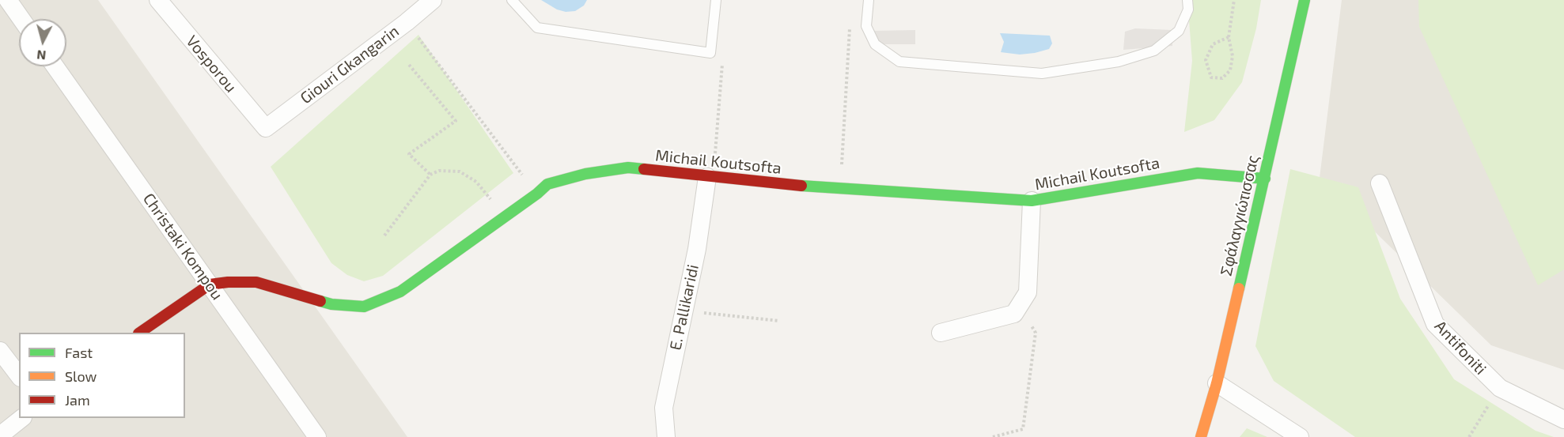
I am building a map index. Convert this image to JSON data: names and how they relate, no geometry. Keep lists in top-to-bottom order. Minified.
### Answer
{"streets":{"street":["Vosporou","Giouri Gkangarin","Michail Koutsofta","Σφάλαγγιώτισσας","Christaki Kompou","E. Pallikaridi","Antifoniti"]},"crossings":[["Vosporou","Giouri Gkangarin"],["Michail Koutsofta","Σφάλαγγιώτισσας"],["Michail Koutsofta","Christaki Kompou"],["Michail Koutsofta","E. Pallikaridi"]],"legend":["Fast","Slow","Jam"],"north":"bottom"}
